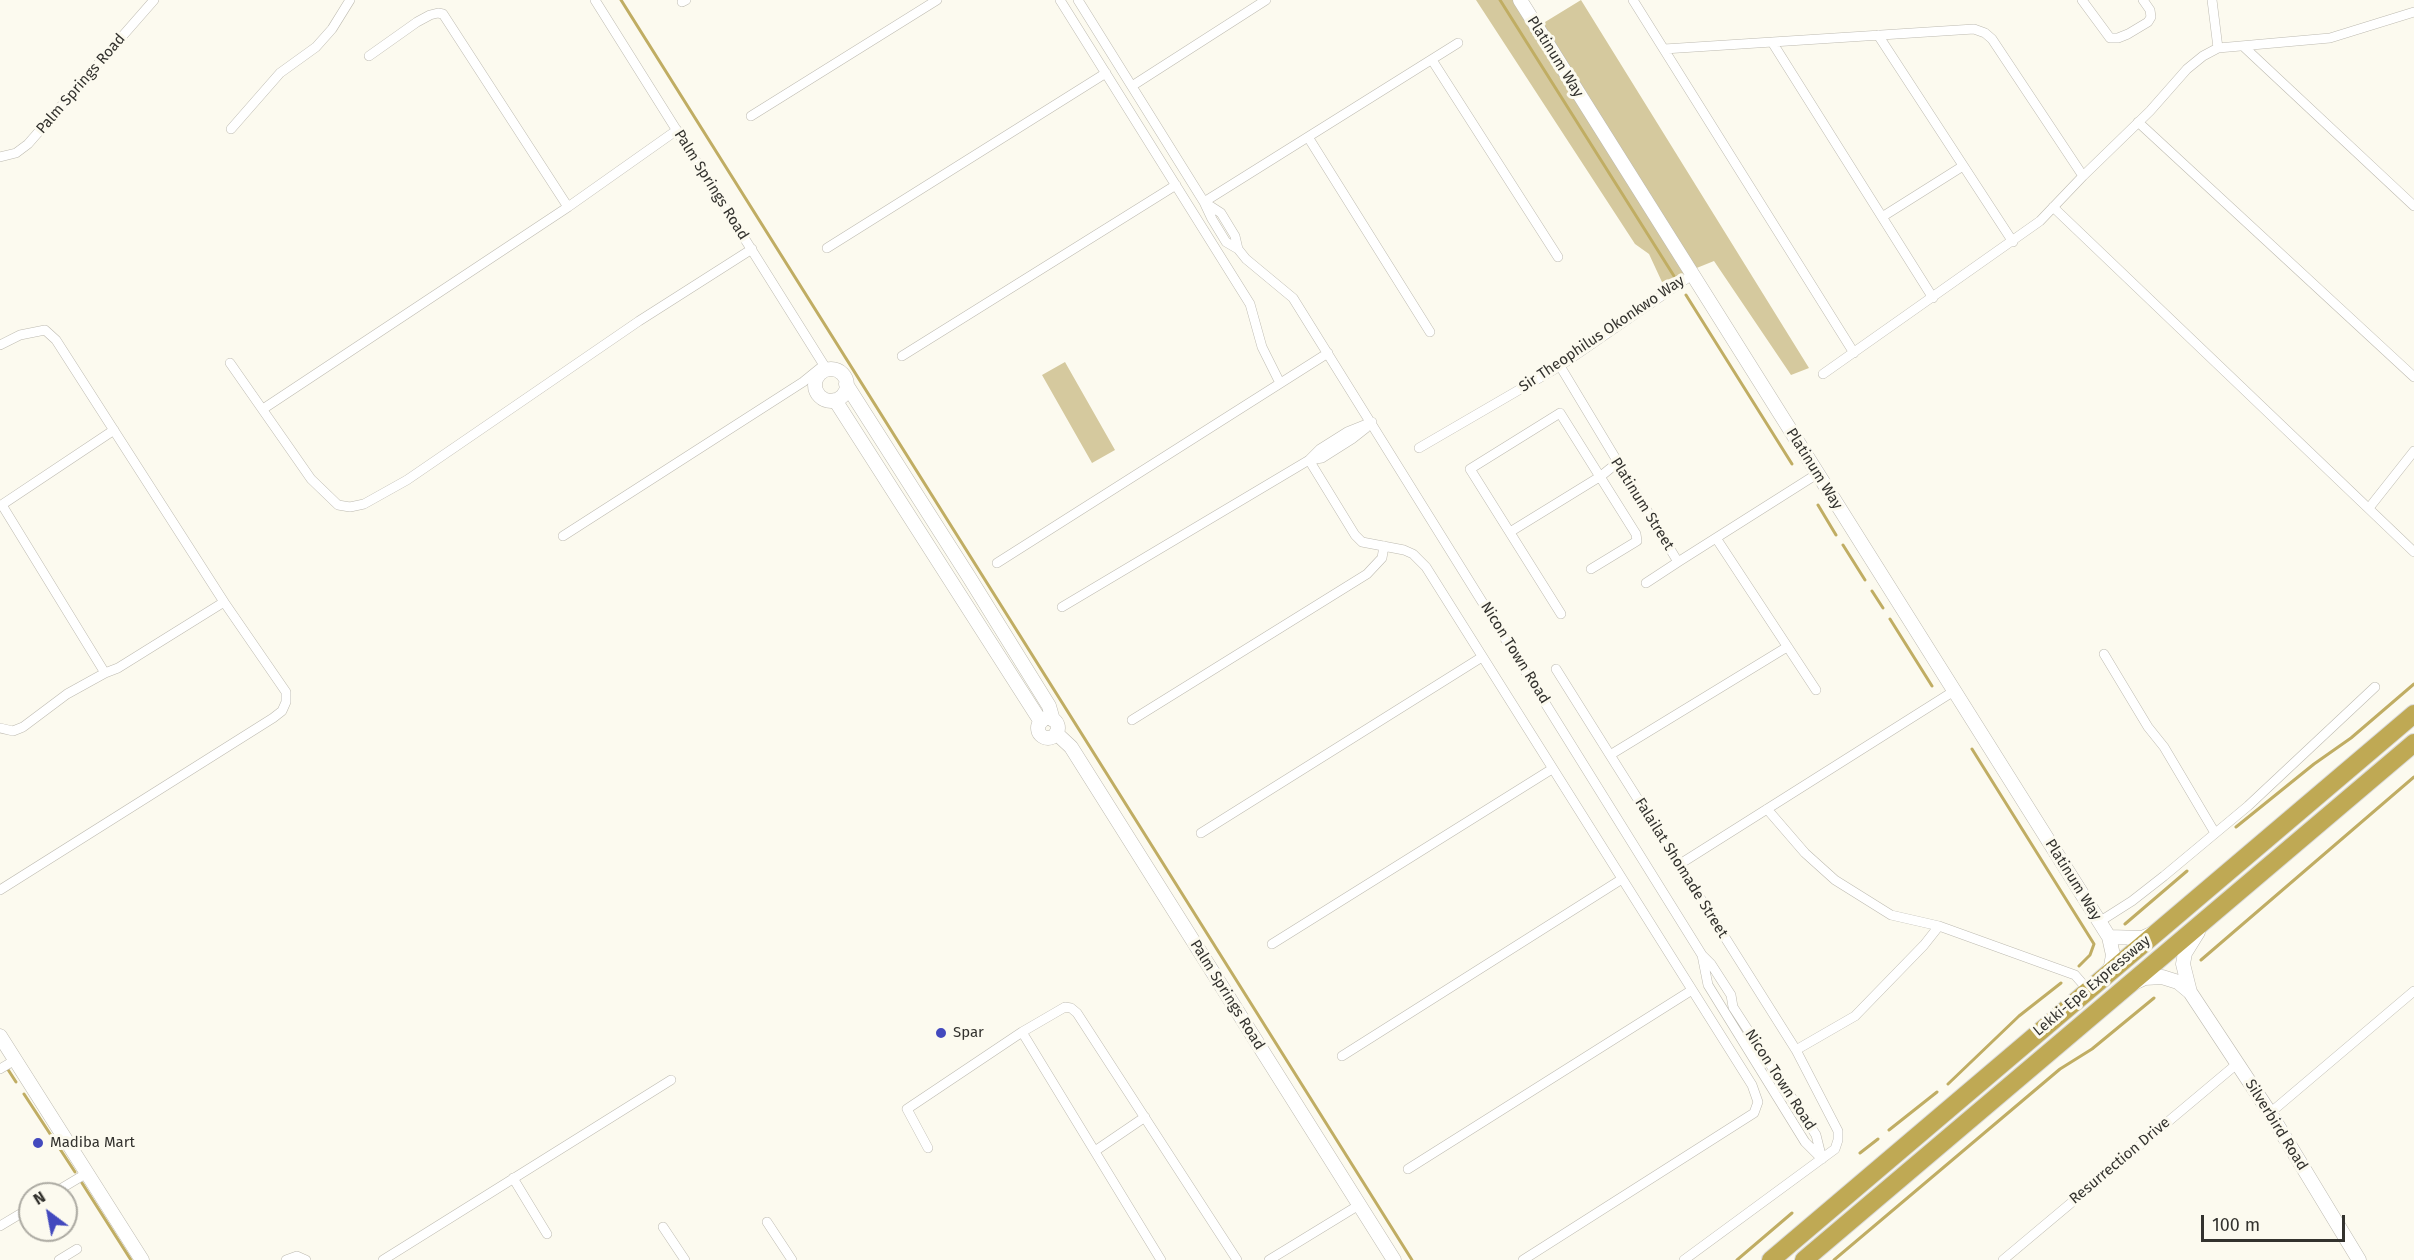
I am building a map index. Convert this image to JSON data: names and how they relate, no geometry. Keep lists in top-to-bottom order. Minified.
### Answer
{"streets":{"highway":["Lekki-Epe Expressway"],"street":["Platinum Way","Palm Springs Road","Sir Theophilus Okonkwo Way","Platinum Street","Nicon Town Road","Falailat Shomade Street","Silverbird Road","Resurrection Drive"]},"crossings":[["Platinum Way","Sir Theophilus Okonkwo Way"],["Platinum Way","Platinum Street"],["Platinum Way","Lekki-Epe Expressway"],["Sir Theophilus Okonkwo Way","Platinum Street"],["Nicon Town Road","Falailat Shomade Street"],["Silverbird Road","Resurrection Drive"]],"places":["Spar","Madiba Mart"],"scale_bar":"100 m","north":"top left"}
